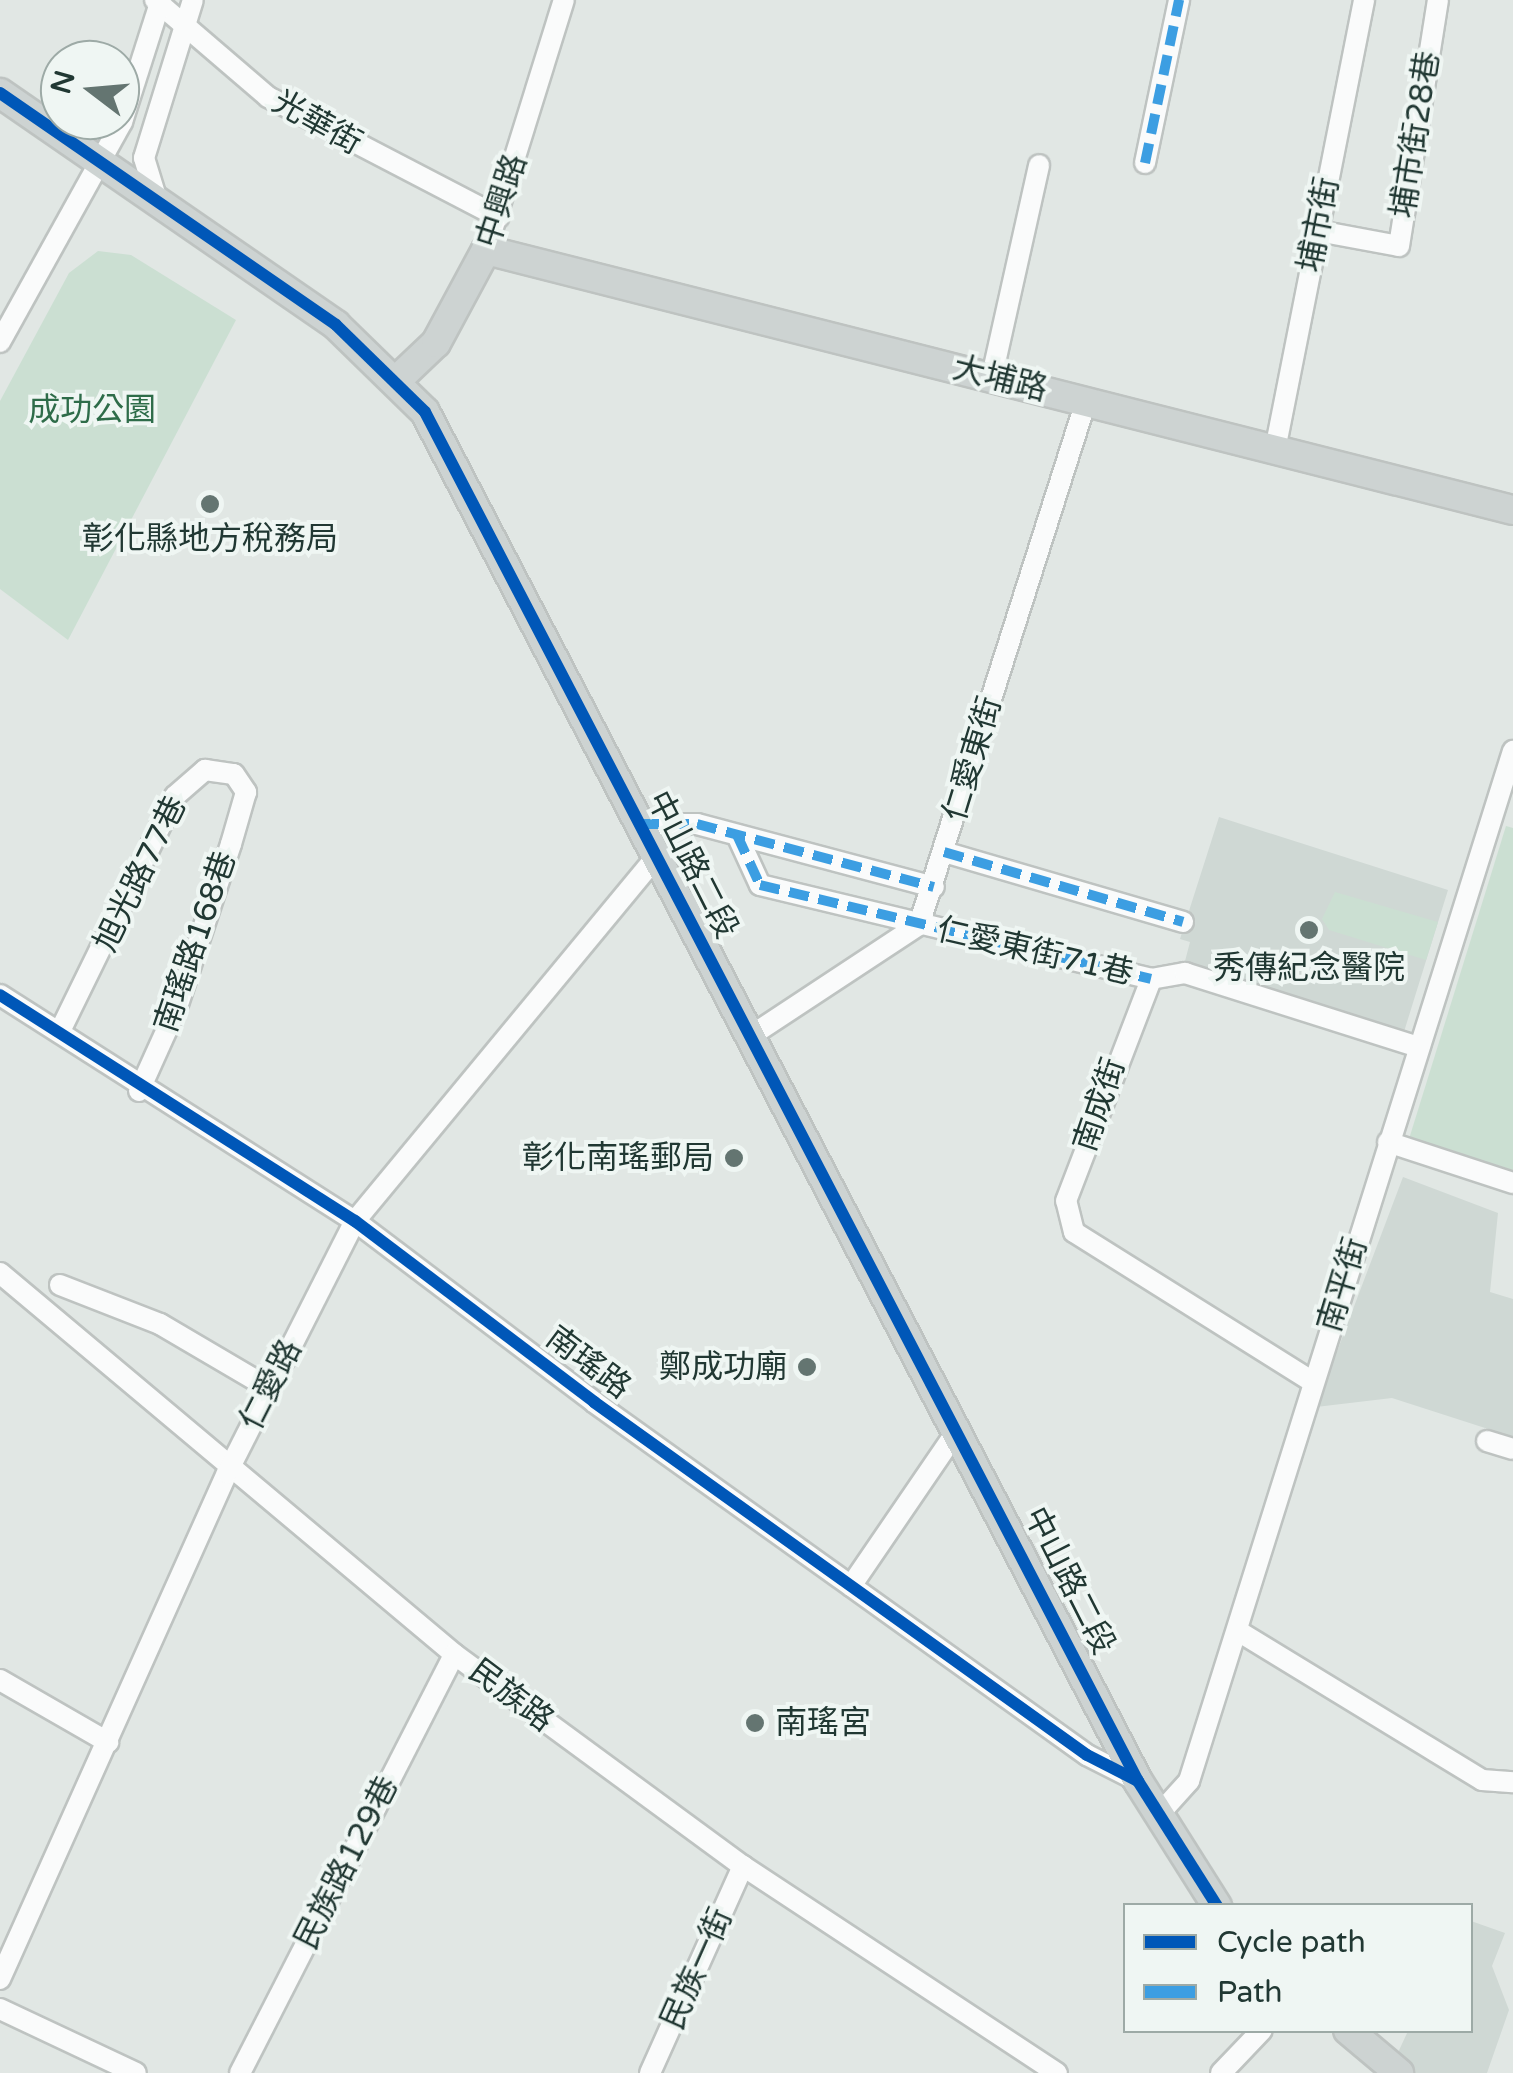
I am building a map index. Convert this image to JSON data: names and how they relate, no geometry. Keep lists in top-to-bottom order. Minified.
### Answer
{"streets":{"main road":["中興路","大埔路","中山路二段"],"street":["光華街","埔市街28巷","埔市街","仁愛東街","旭光路77巷","南瑤路168巷","仁愛東街71巷","南成街","南平街","南瑤路","仁愛路","民族路","民族路129巷","民族一街"]},"crossings":[["光華街","中興路"],["埔市街28巷","埔市街"],["中興路","大埔路"],["中興路","中山路二段"],["埔市街","大埔路"],["大埔路","仁愛東街"],["仁愛東街","仁愛東街71巷"],["中山路二段","南平街"],["中山路二段","南瑤路"],["中山路二段","仁愛路"],["旭光路77巷","南瑤路168巷"],["旭光路77巷","南瑤路"],["南瑤路168巷","南瑤路"],["仁愛東街71巷","南成街"],["南成街","南平街"],["南瑤路","仁愛路"],["仁愛路","民族路"],["民族路","民族路129巷"],["民族路","民族一街"]],"parks":["成功公園"],"places":["彰化縣地方稅務局","秀傳紀念醫院","彰化南瑤郵局","鄭成功廟","南瑤宮"],"legend":["Cycle path","Path"],"north":"left"}
